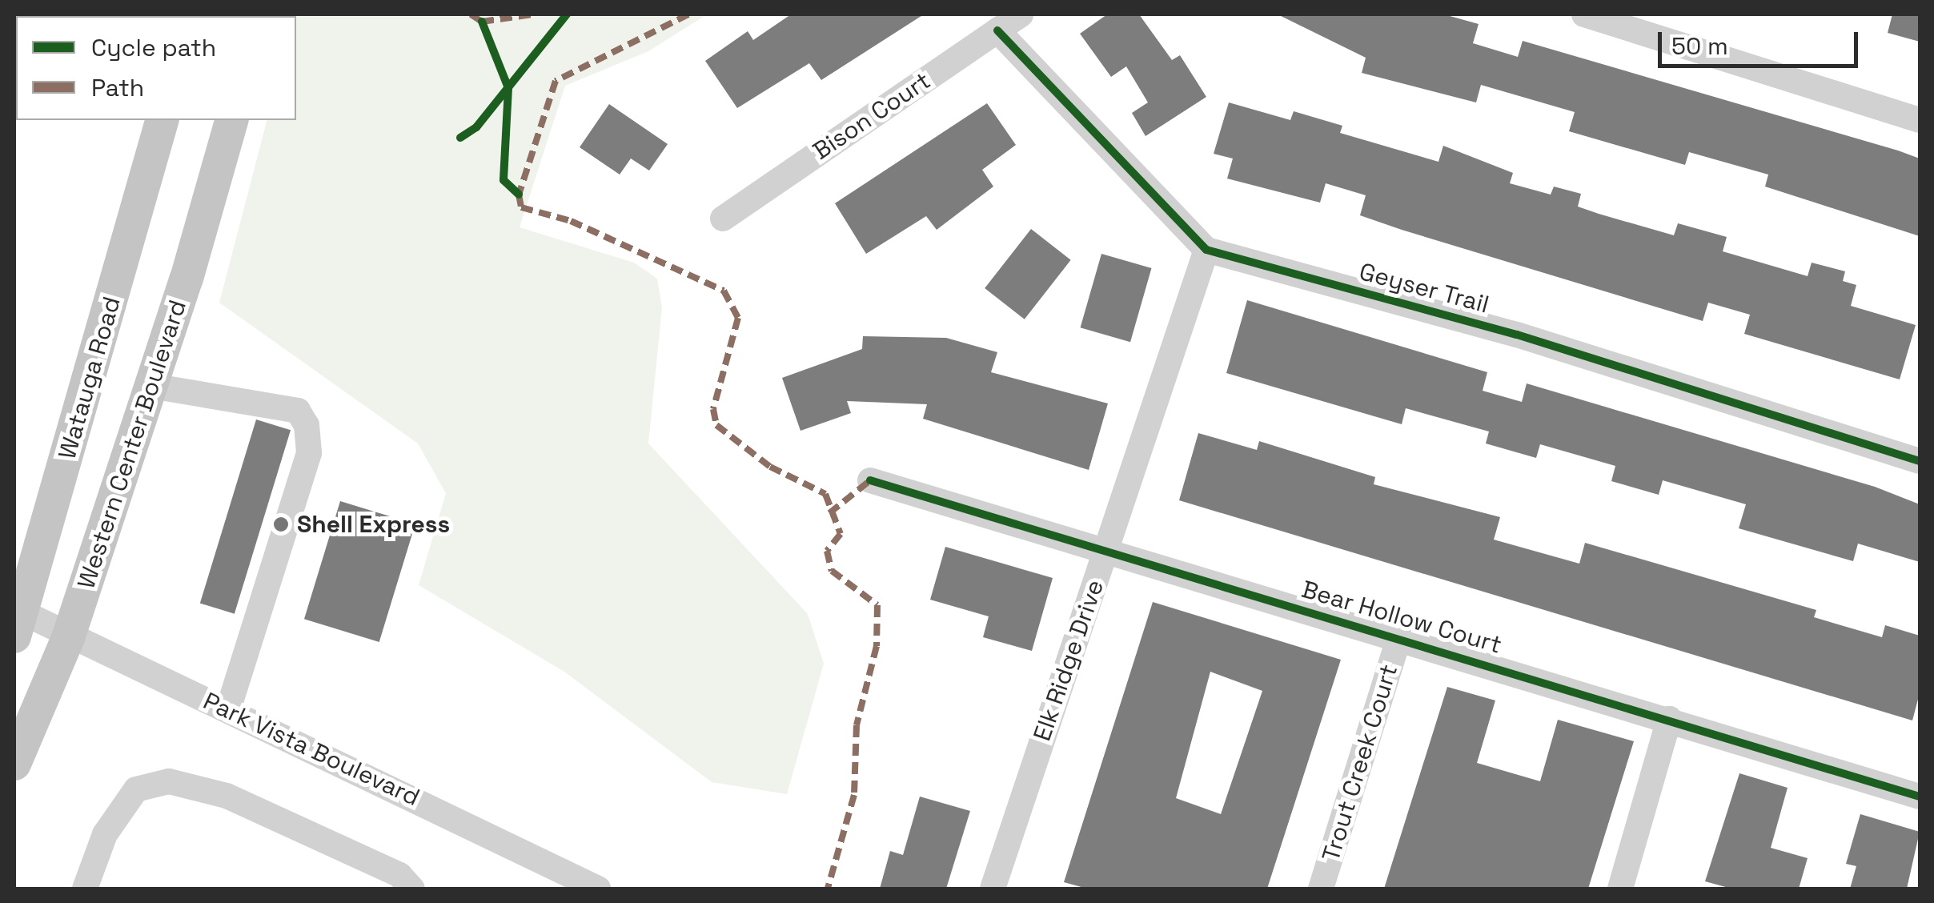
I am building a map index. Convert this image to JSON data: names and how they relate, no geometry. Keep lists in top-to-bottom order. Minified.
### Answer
{"streets":{"main road":["Watauga Road","Western Center Boulevard"],"street":["Bison Court","Geyser Trail","Bear Hollow Court","Elk Ridge Drive","Park Vista Boulevard","Trout Creek Court"]},"crossings":[["Geyser Trail","Elk Ridge Drive"],["Watauga Road","Park Vista Boulevard"],["Western Center Boulevard","Park Vista Boulevard"],["Bear Hollow Court","Elk Ridge Drive"],["Bear Hollow Court","Trout Creek Court"]],"places":["Shell Express"],"legend":["Cycle path","Path"],"scale_bar":"50 m"}
